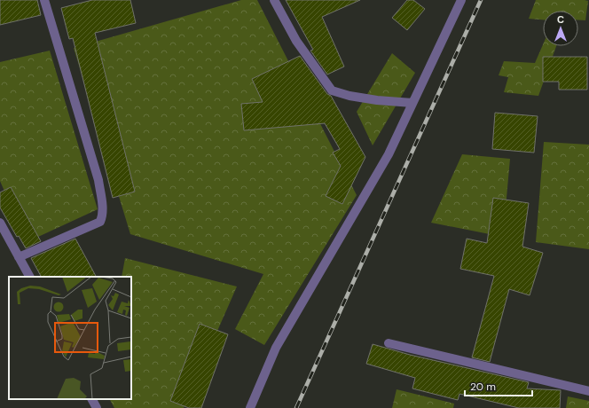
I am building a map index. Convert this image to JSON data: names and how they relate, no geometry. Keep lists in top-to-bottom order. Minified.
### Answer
{"scale_bar":"20 m","north":"top"}
